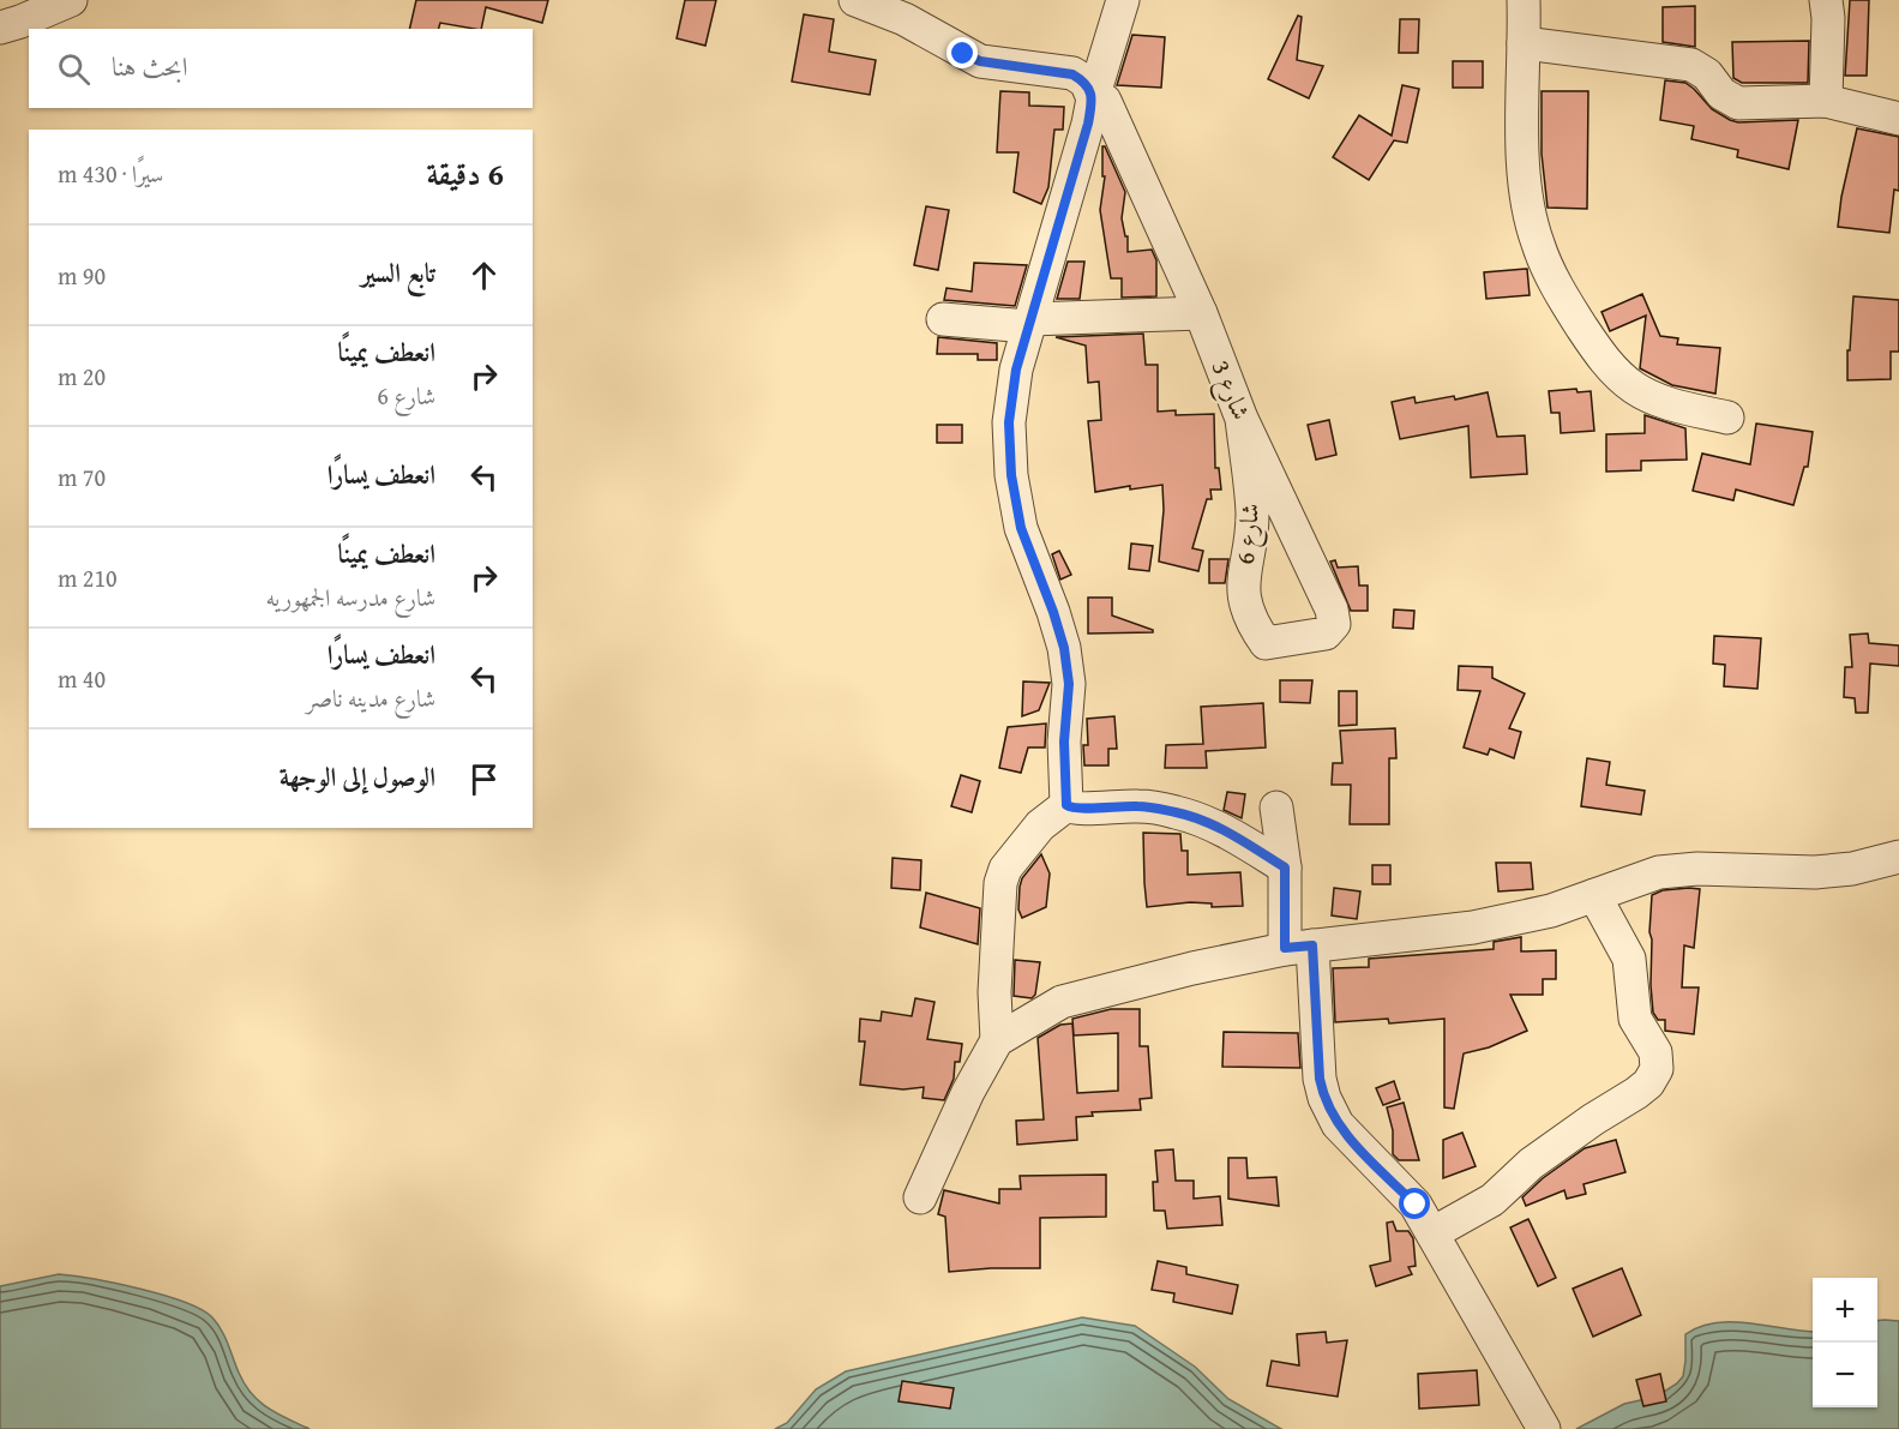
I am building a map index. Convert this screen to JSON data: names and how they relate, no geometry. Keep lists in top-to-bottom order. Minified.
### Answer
{"streets":{"street":["شارع 3","شارع 6"]},"crossings":[["شارع 3","شارع 6"]],"page":{"search":"ابحث هنا","heading":["6 دقيقة","سيرًا · 430 m"],"list":[["تابع السير","90 m"],["انعطف يمينًا","شارع 6","20 m"],["انعطف يسارًا","70 m"],["انعطف يمينًا","شارع مدرسه الجمهوريه","210 m"],["انعطف يسارًا","شارع مدينه ناصر","40 m"],"الوصول إلى الوجهة"],"map_buttons":["+","−"]}}
